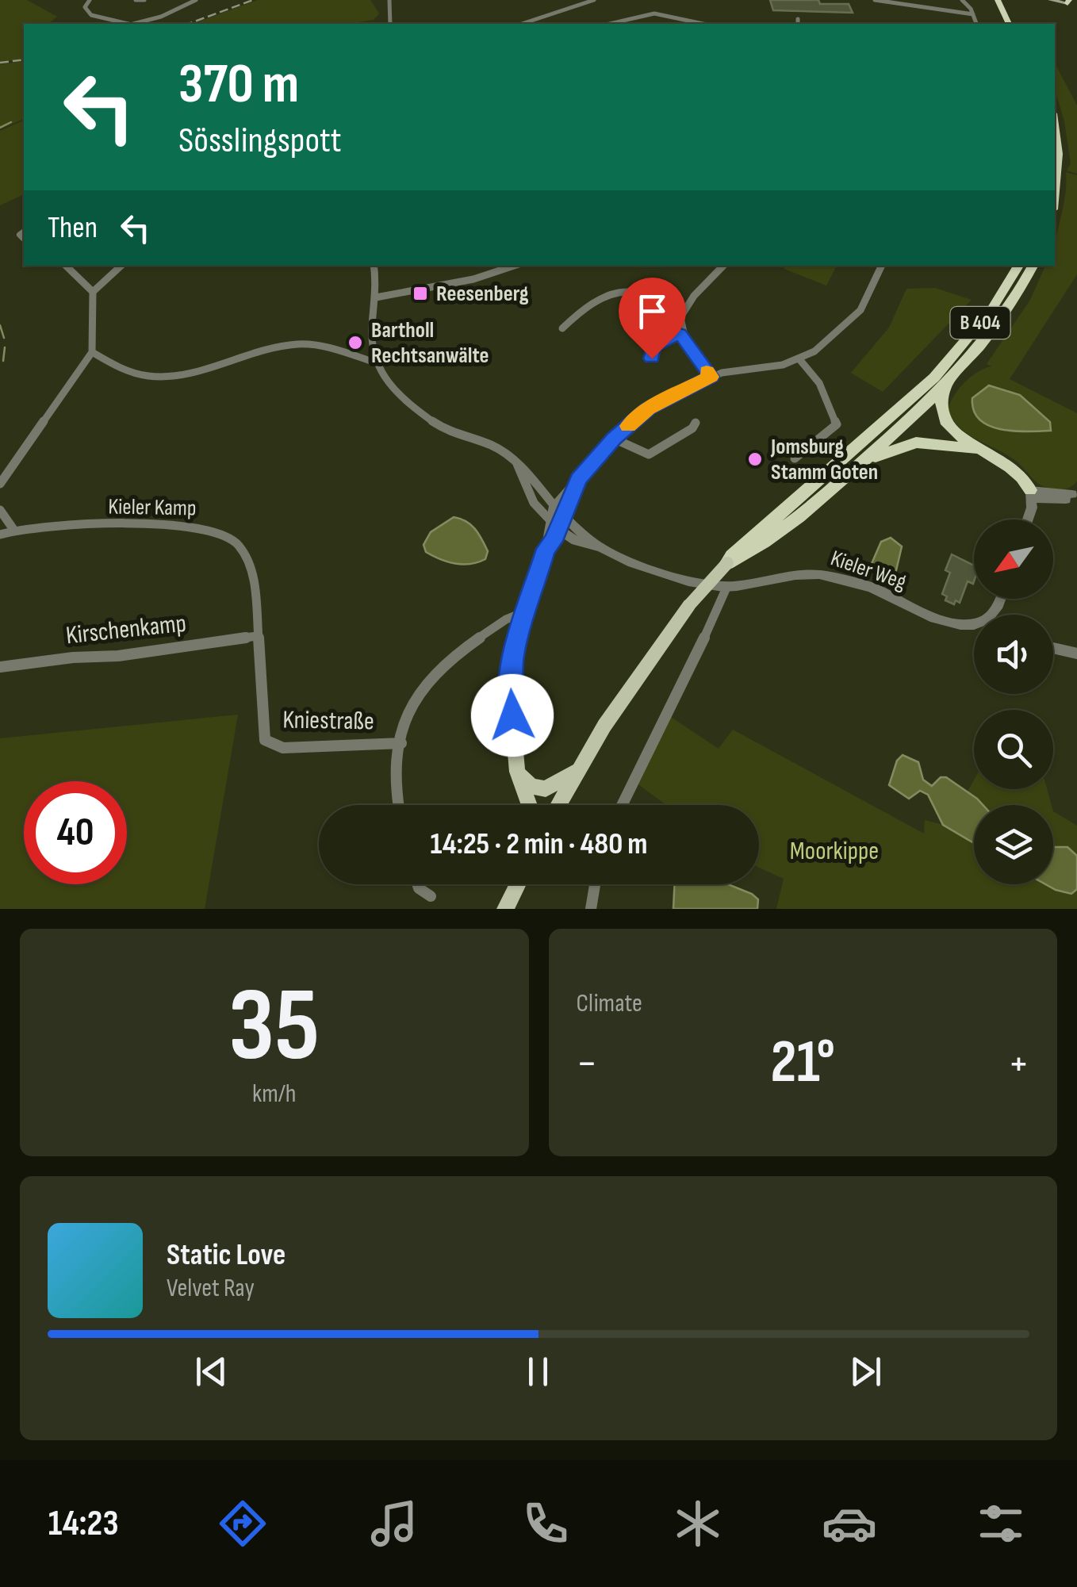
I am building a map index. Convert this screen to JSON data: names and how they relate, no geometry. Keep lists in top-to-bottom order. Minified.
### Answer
{"streets":{"highway":["B 404"],"street":["Kieler Kamp","Kieler Weg","Kirschenkamp","Kniestraße"]},"crossings":[["Kieler Kamp","Kirschenkamp"],["Kieler Kamp","Kniestraße"],["Kirschenkamp","Kniestraße"]],"parks":["Moorkippe"],"places":{"transit":["Reesenberg"],"other":["Bartholl Rechtsanwälte","Jomsburg Stamm Goten"]},"north":"bottom left","page":{"turn":["370 m","Sösslingspott"],"then":"Then","limit":"40","trip":"14:25 · 2 min · 480 m","tile":[["35","km/h"],"Climate"],"heat":["−","21°","+"],"song":["Static Love","Velvet Ray"],"tabs":"14:23"}}
